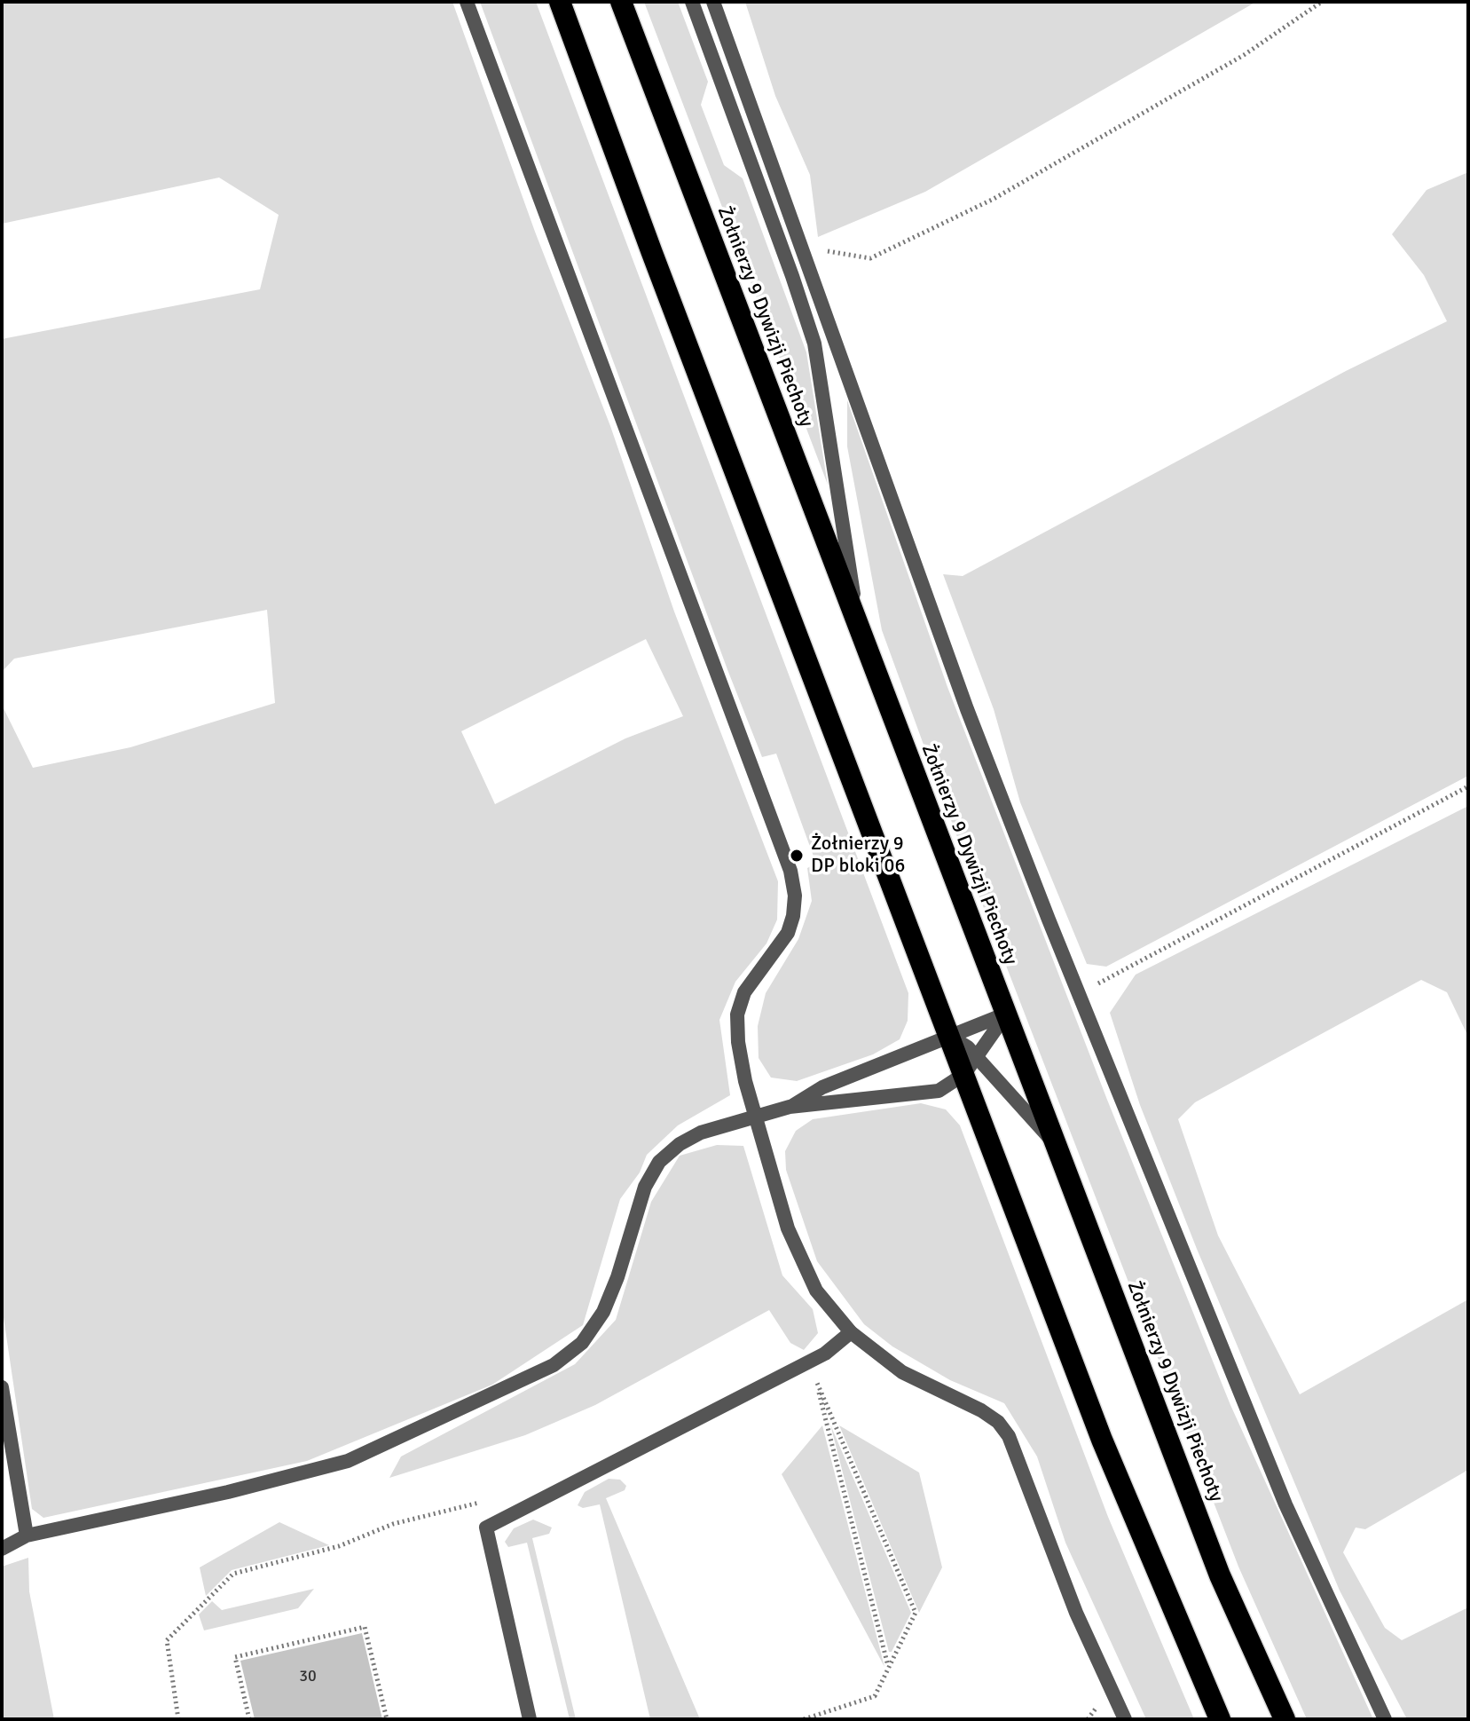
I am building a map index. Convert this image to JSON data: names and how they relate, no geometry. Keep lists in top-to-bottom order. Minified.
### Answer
{"streets":{"highway":["Żołnierzy 9 Dywizji Piechoty"]},"places":["Żołnierzy 9 DP bloki 06"],"house_numbers":["30"]}
